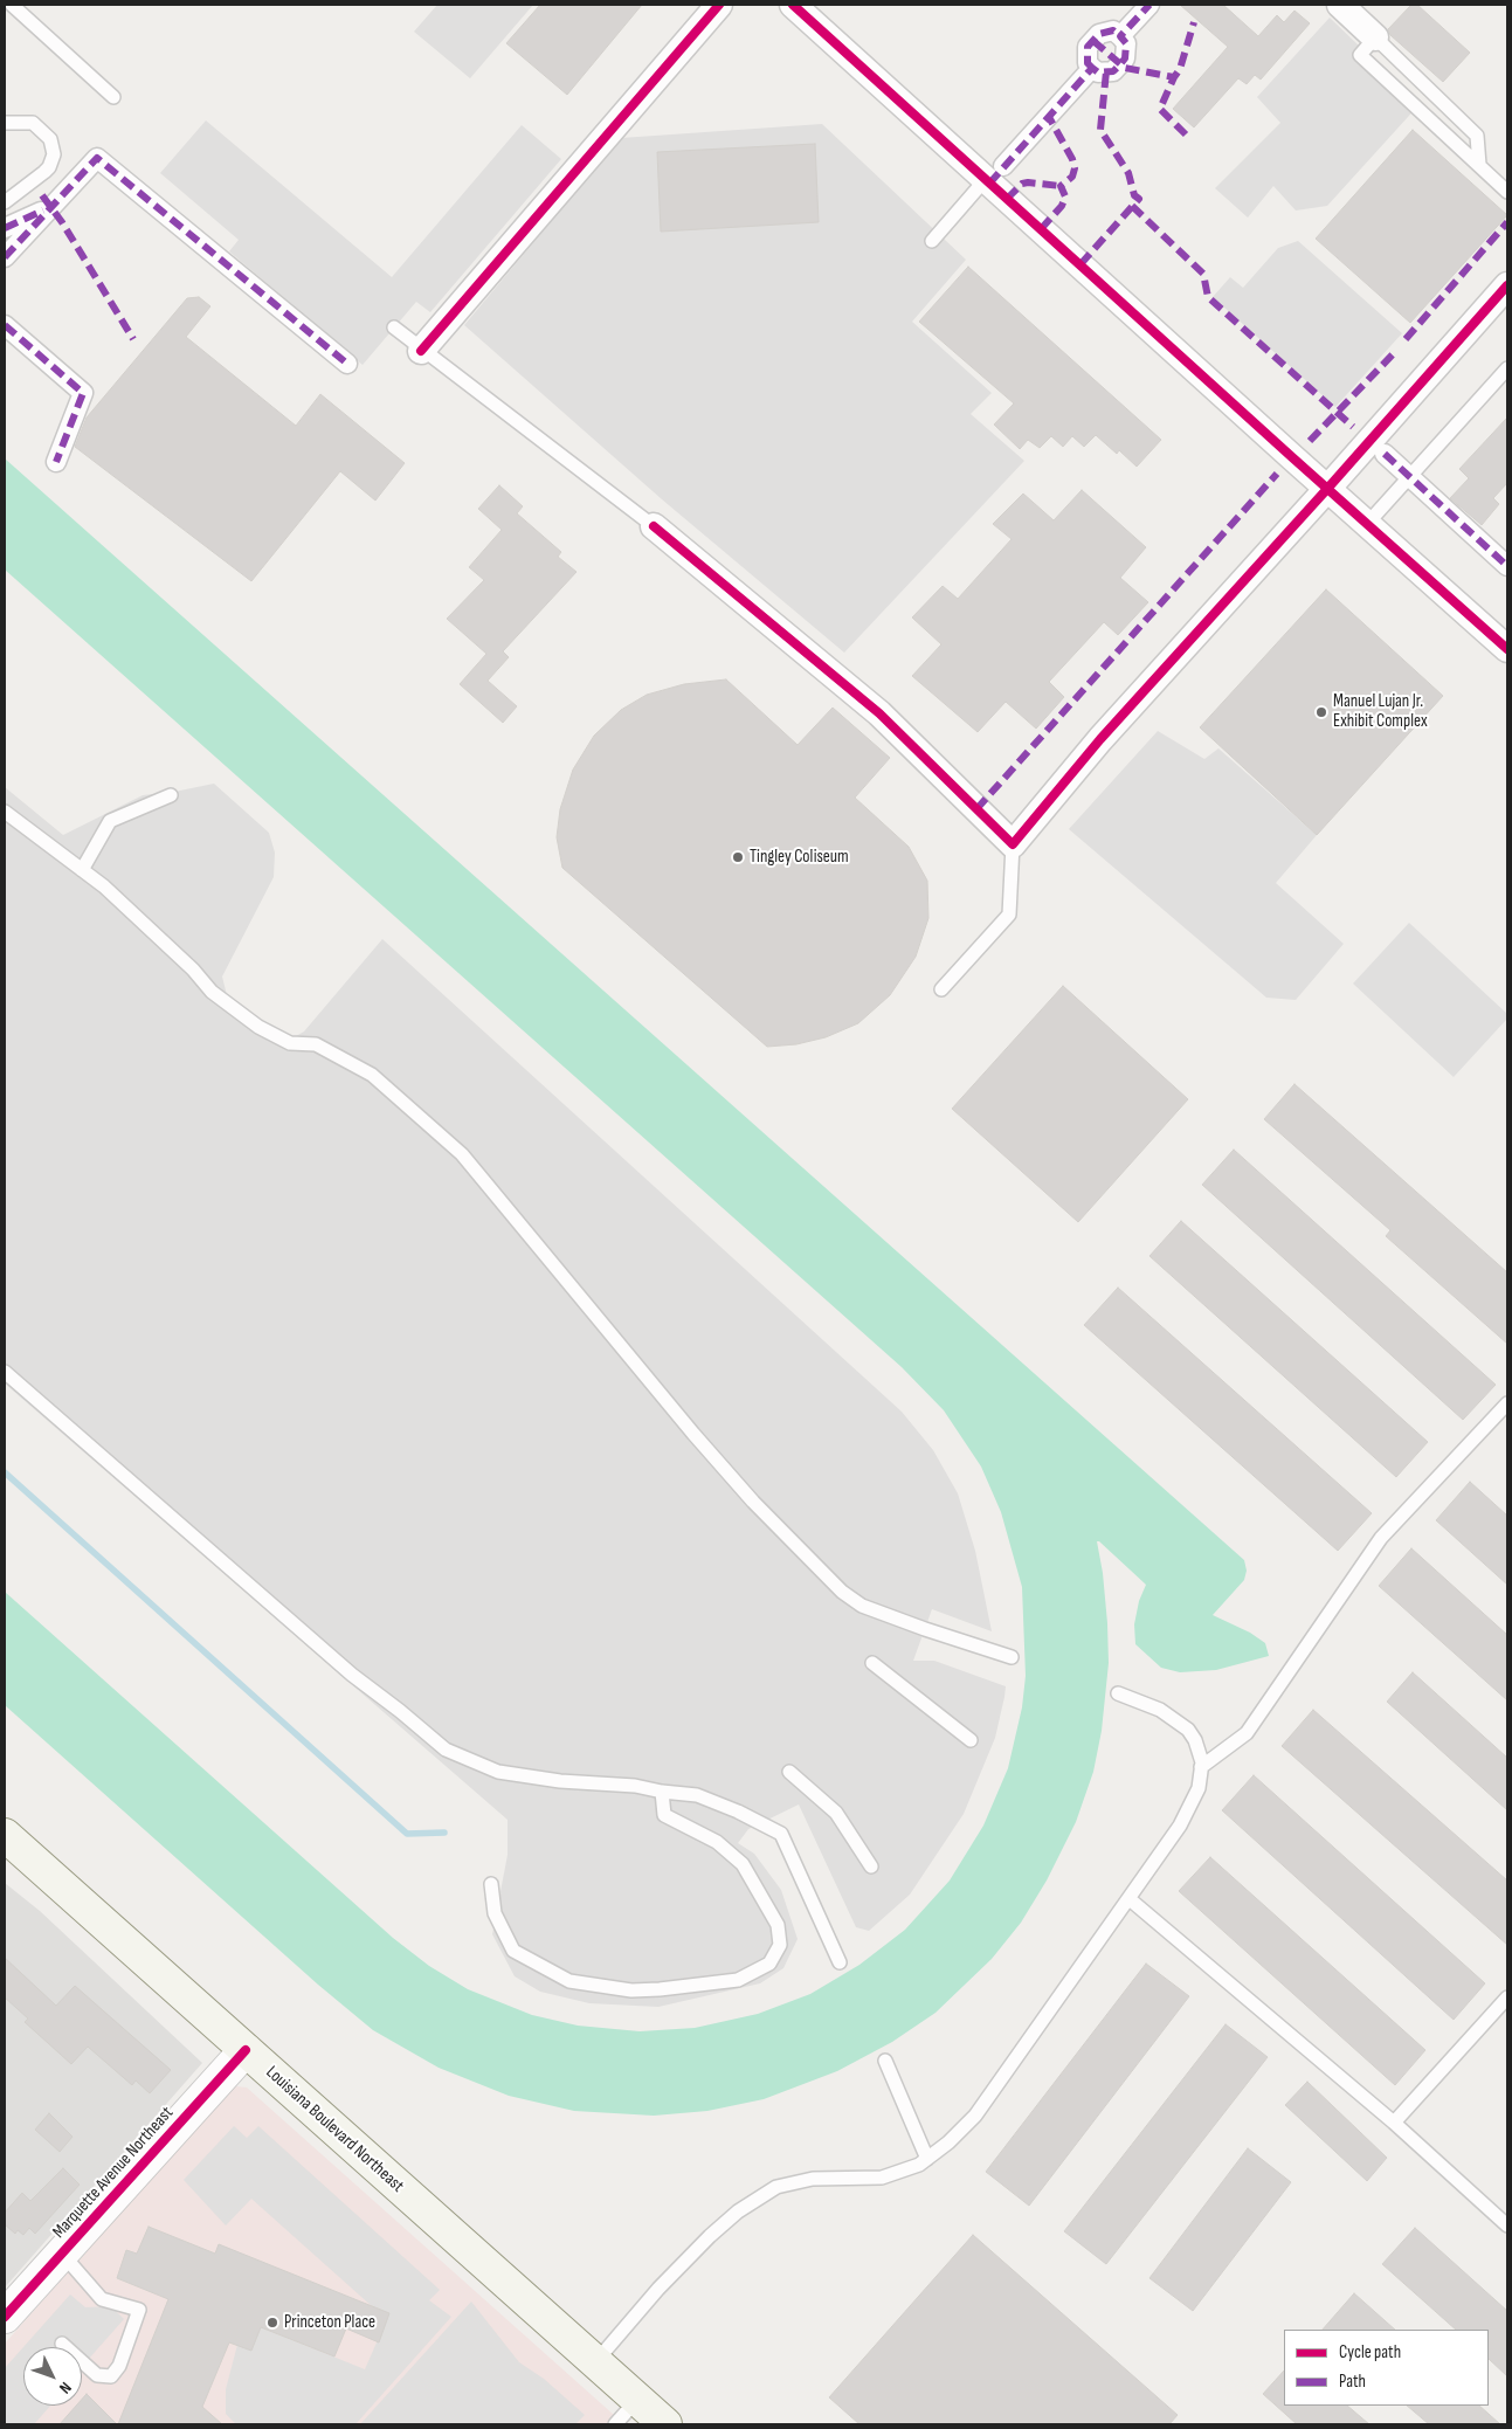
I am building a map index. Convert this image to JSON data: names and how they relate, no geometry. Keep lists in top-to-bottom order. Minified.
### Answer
{"streets":{"main road":["Louisiana Boulevard Northeast"],"street":["Marquette Avenue Northeast"]},"crossings":[["Louisiana Boulevard Northeast","Marquette Avenue Northeast"]],"places":["Manuel Lujan Jr. Exhibit Complex","Tingley Coliseum","Princeton Place"],"legend":["Cycle path","Path"],"north":"bottom right"}
